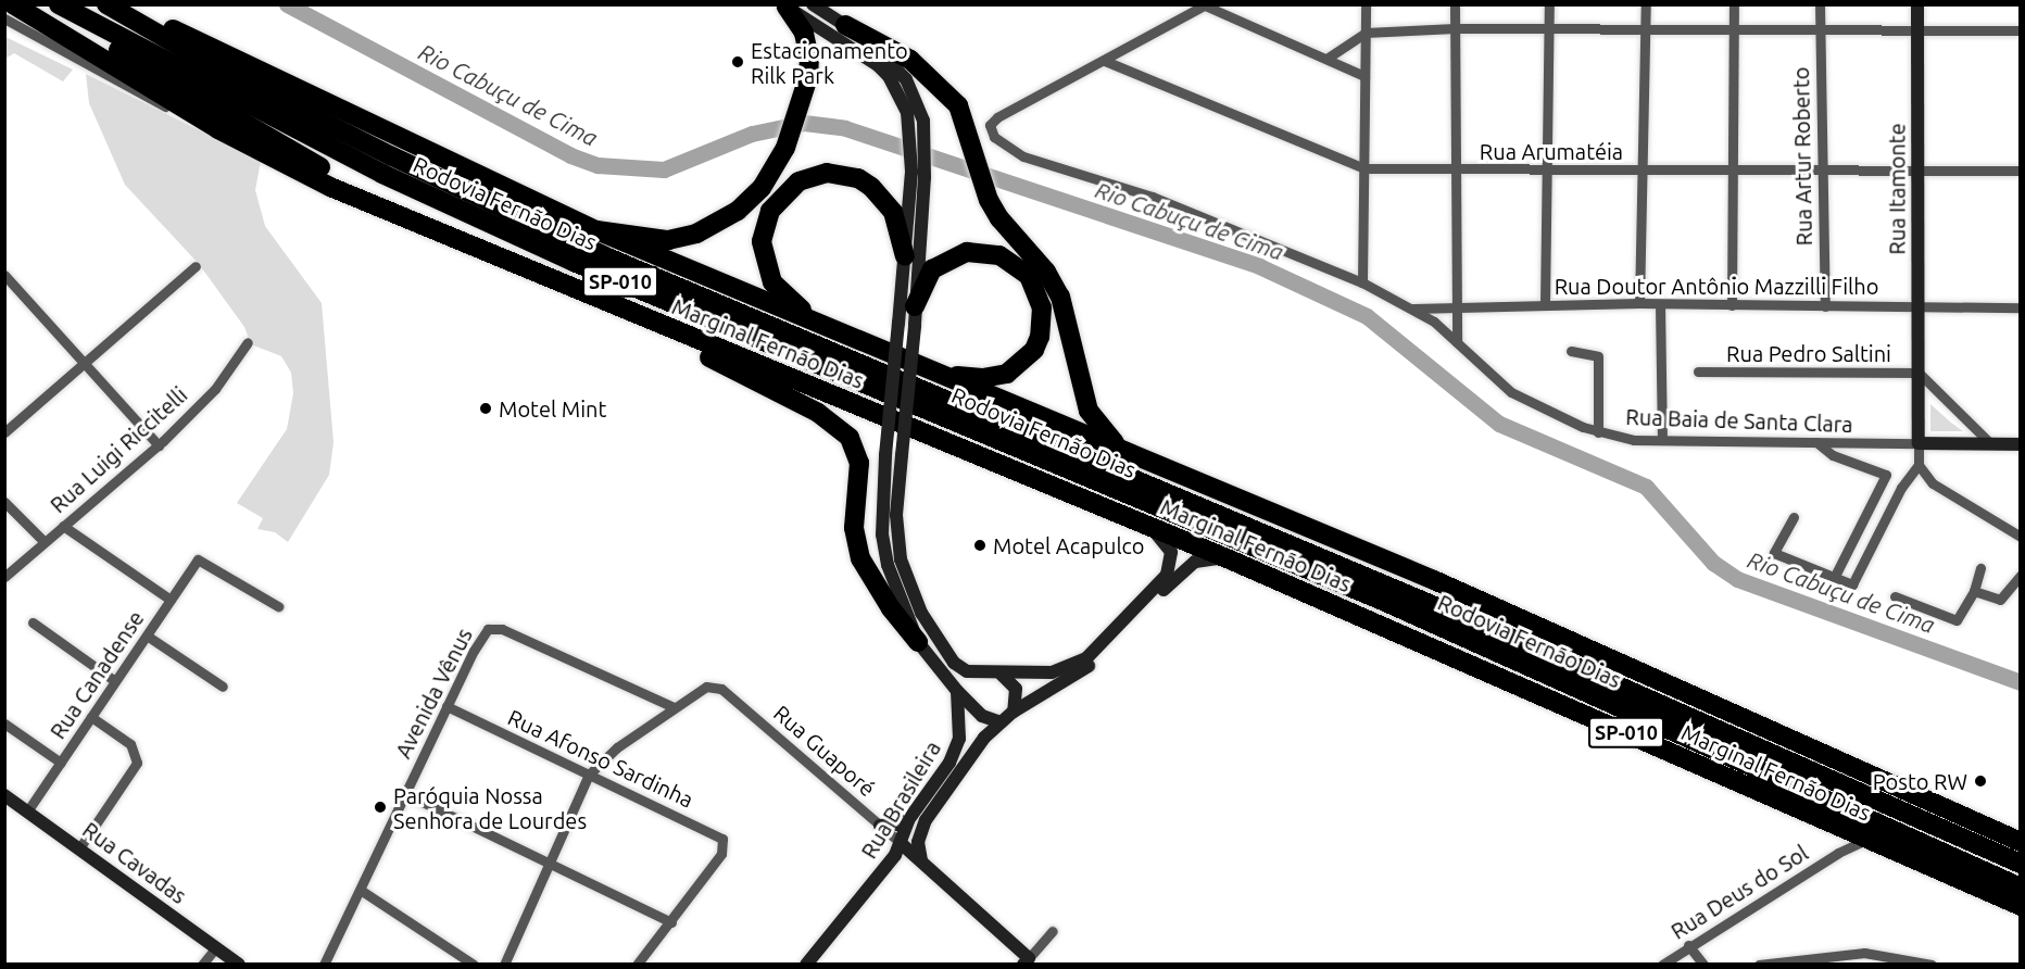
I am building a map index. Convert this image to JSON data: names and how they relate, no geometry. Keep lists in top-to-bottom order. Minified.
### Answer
{"streets":{"highway":["Rodovia Fernão Dias","SP-010","Marginal Fernão Dias"],"main road":["Rua Itamonte","Rua Guaporé","Rua Brasileira","Rua Cavadas"],"street":["Rua Arumatéia","Rua Artur Roberto","Rua Doutor Antônio Mazzilli Filho","Rua Pedro Saltini","Rua Baia de Santa Clara","Rua Luigi Riccitelli","Rua Canadense","Avenida Vênus","Rua Afonso Sardinha","Rua Deus do Sol"]},"crossings":[["Rua Arumatéia","Rua Artur Roberto"],["Rua Arumatéia","Rua Itamonte"],["Rua Arumatéia","Rua Baia de Santa Clara"],["Rua Artur Roberto","Rua Doutor Antônio Mazzilli Filho"],["Rua Itamonte","Rua Doutor Antônio Mazzilli Filho"],["Rua Itamonte","Rua Pedro Saltini"],["Rua Itamonte","Rua Baia de Santa Clara"],["Rua Doutor Antônio Mazzilli Filho","Rua Baia de Santa Clara"],["Marginal Fernão Dias","Rua Brasileira"],["Marginal Fernão Dias","Rua Deus do Sol"],["Rua Canadense","Rua Cavadas"],["Avenida Vênus","Rua Guaporé"],["Avenida Vênus","Rua Afonso Sardinha"],["Rua Guaporé","Rua Afonso Sardinha"],["Rua Guaporé","Rua Brasileira"]],"water":["Rio Cabuçu de Cima"],"places":["Estacionamento Rilk Park","Motel Mint","Motel Acapulco","Posto RW","Paróquia Nossa Senhora de Lourdes"]}
